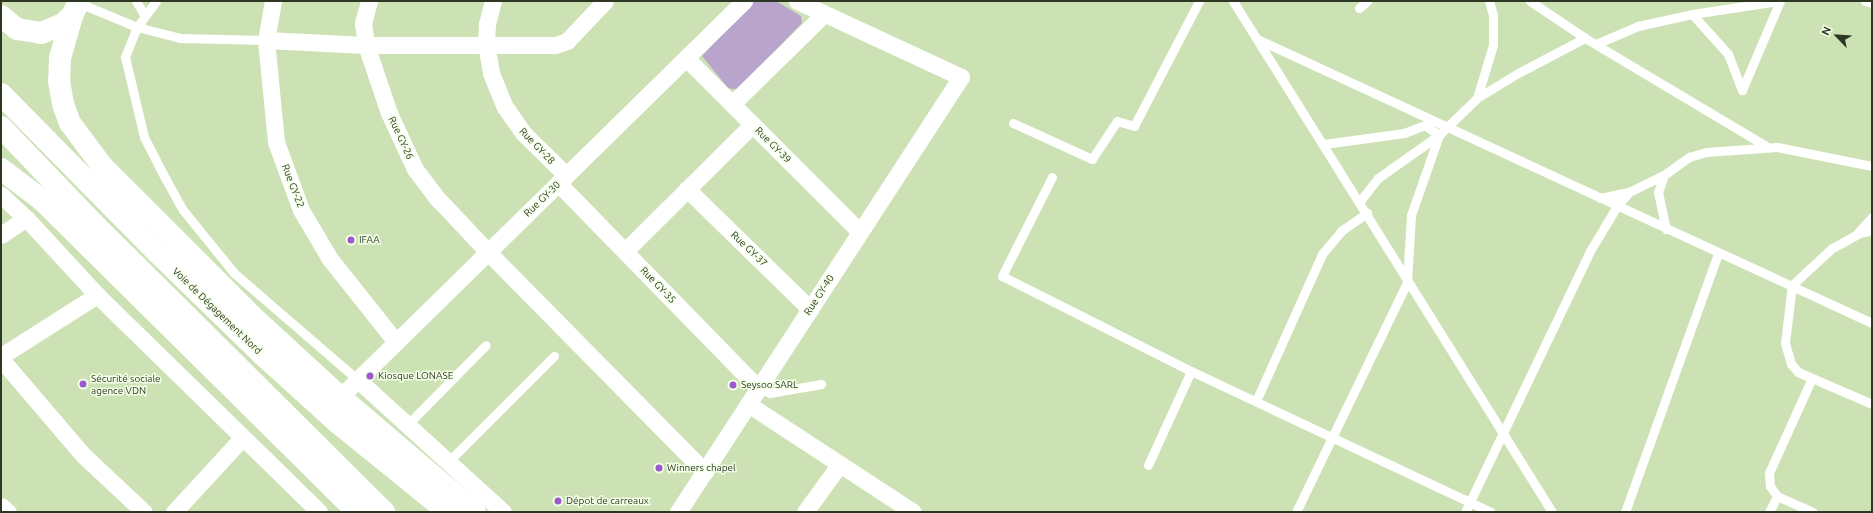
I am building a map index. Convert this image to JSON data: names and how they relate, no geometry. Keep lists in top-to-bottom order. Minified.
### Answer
{"streets":{"main road":["Voie de Dégagement Nord"],"street":["Rue GY-26","Rue GY-39","Rue GY-28","Rue GY-22","Rue GY-30","Rue GY-37","Rue GY-35","Rue GY-40"]},"crossings":[["Rue GY-26","Rue GY-30"],["Rue GY-26","Rue GY-40"],["Rue GY-39","Rue GY-30"],["Rue GY-39","Rue GY-40"],["Rue GY-28","Rue GY-30"],["Rue GY-28","Rue GY-35"],["Rue GY-22","Rue GY-30"],["Rue GY-30","Rue GY-35"],["Rue GY-37","Rue GY-40"],["Rue GY-35","Rue GY-40"]],"places":["IFAA","Kiosque LONASE","Sécurité sociale agence VDN","Seysoo SARL","Winners chapel","Dépot de carreaux"],"north":"top left"}
